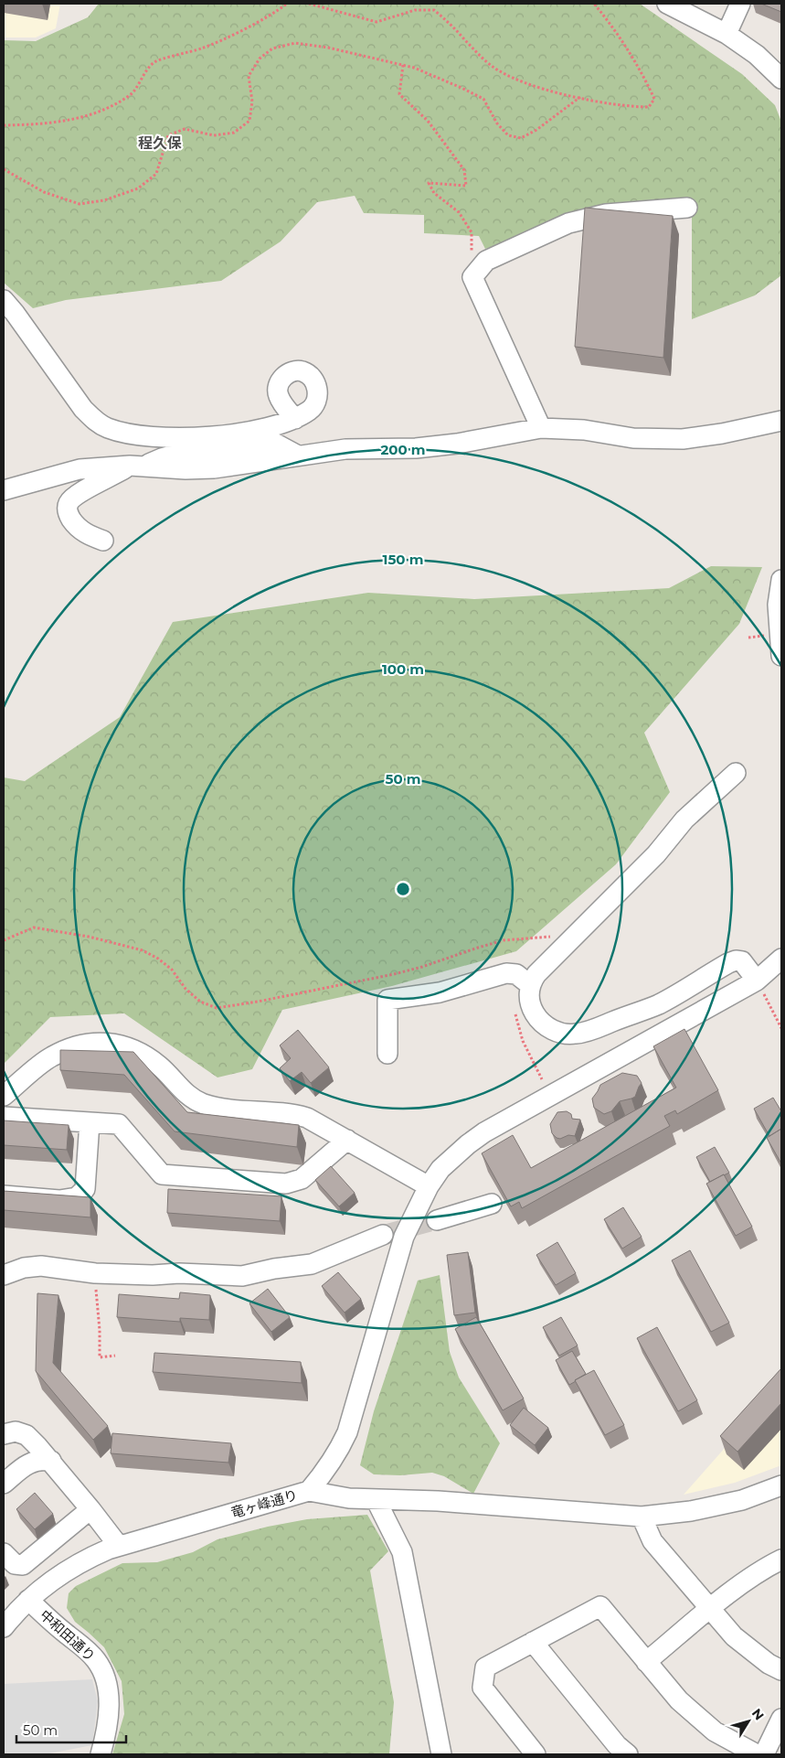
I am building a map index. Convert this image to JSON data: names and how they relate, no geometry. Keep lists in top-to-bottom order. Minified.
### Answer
{"streets":{"street":["竜ヶ峰通り","中和田通り"]},"crossings":[["竜ヶ峰通り","中和田通り"]],"districts":["程久保"],"scale_bar":"50 m","north":"top right","rings":["200 m","150 m","100 m","50 m"]}
